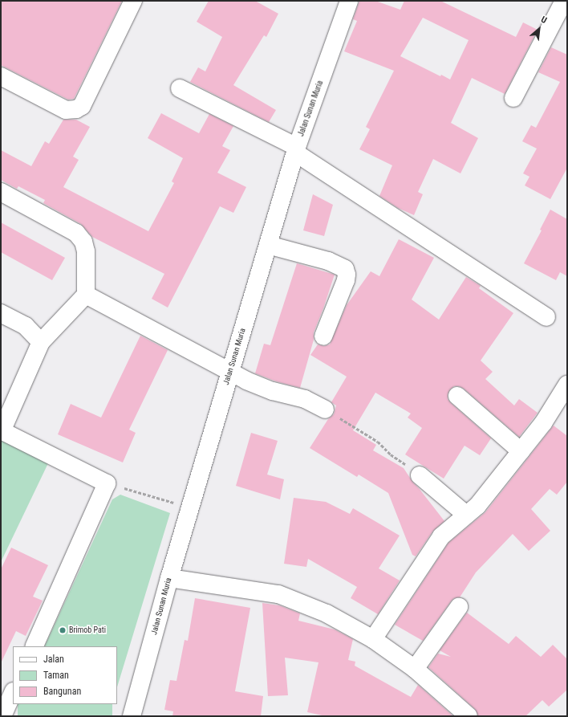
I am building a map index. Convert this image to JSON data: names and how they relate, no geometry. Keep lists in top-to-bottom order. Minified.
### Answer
{"streets":{"street":["Jalan Sunan Muria"]},"places":["Brimob Pati"],"legend":["Jalan","Taman","Bangunan"],"north":"top right"}
